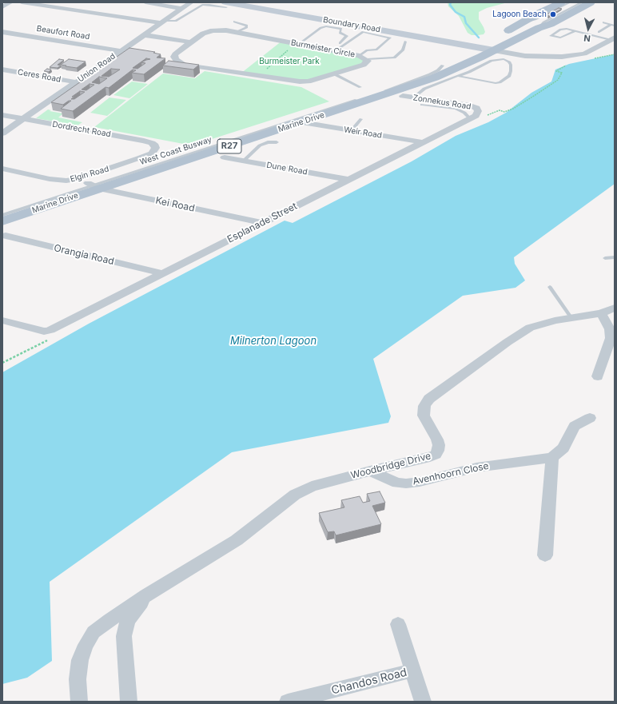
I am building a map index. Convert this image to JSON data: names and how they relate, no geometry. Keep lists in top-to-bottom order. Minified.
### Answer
{"streets":{"main road":["Boundary Road","Marine Drive","R27"],"street":["Beaufort Road","Burmeister Circle","Union Road","Ceres Road","Zonnekus Road","Dordrecht Road","Weir Road","Dune Road","Elgin Road","Kei Road","Esplanade Street","Orangia Road","Woodbridge Drive","Avenhoorn Close","Chandos Road"]},"crossings":[["Boundary Road","Marine Drive"],["Beaufort Road","Union Road"],["Union Road","Ceres Road"],["Union Road","Dordrecht Road"],["Zonnekus Road","Esplanade Street"],["Marine Drive","Weir Road"],["Marine Drive","Kei Road"],["Dordrecht Road","Elgin Road"],["Weir Road","Esplanade Street"],["Dune Road","Esplanade Street"],["Kei Road","Esplanade Street"],["Esplanade Street","Orangia Road"],["Woodbridge Drive","Avenhoorn Close"]],"water":["Milnerton Lagoon"],"parks":["Burmeister Park"],"places":["Lagoon Beach"],"north":"bottom"}
